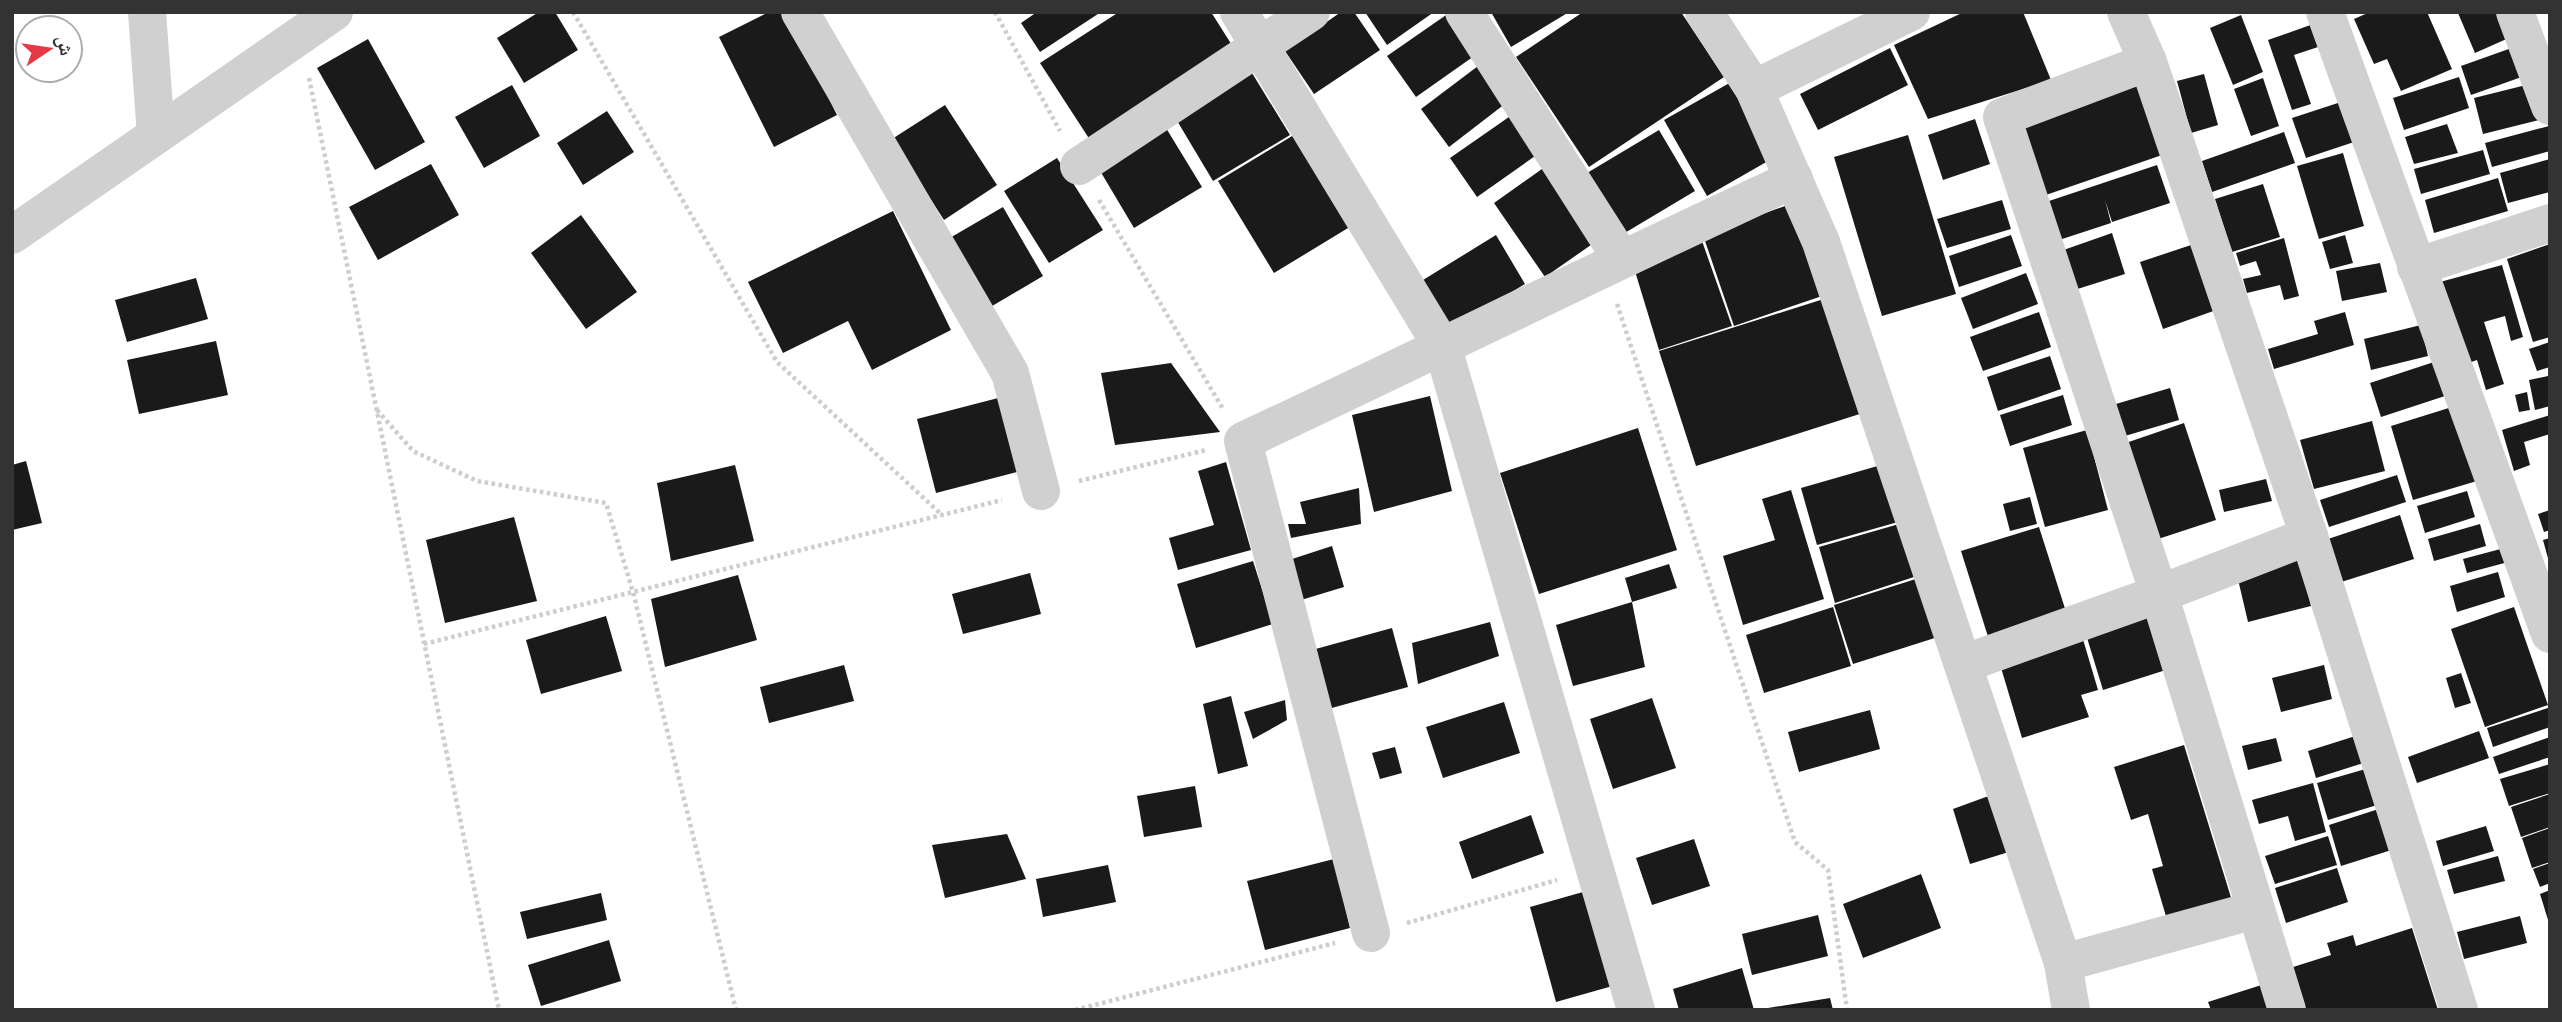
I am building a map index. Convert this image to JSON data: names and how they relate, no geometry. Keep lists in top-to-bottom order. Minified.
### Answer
{"north":"right"}
